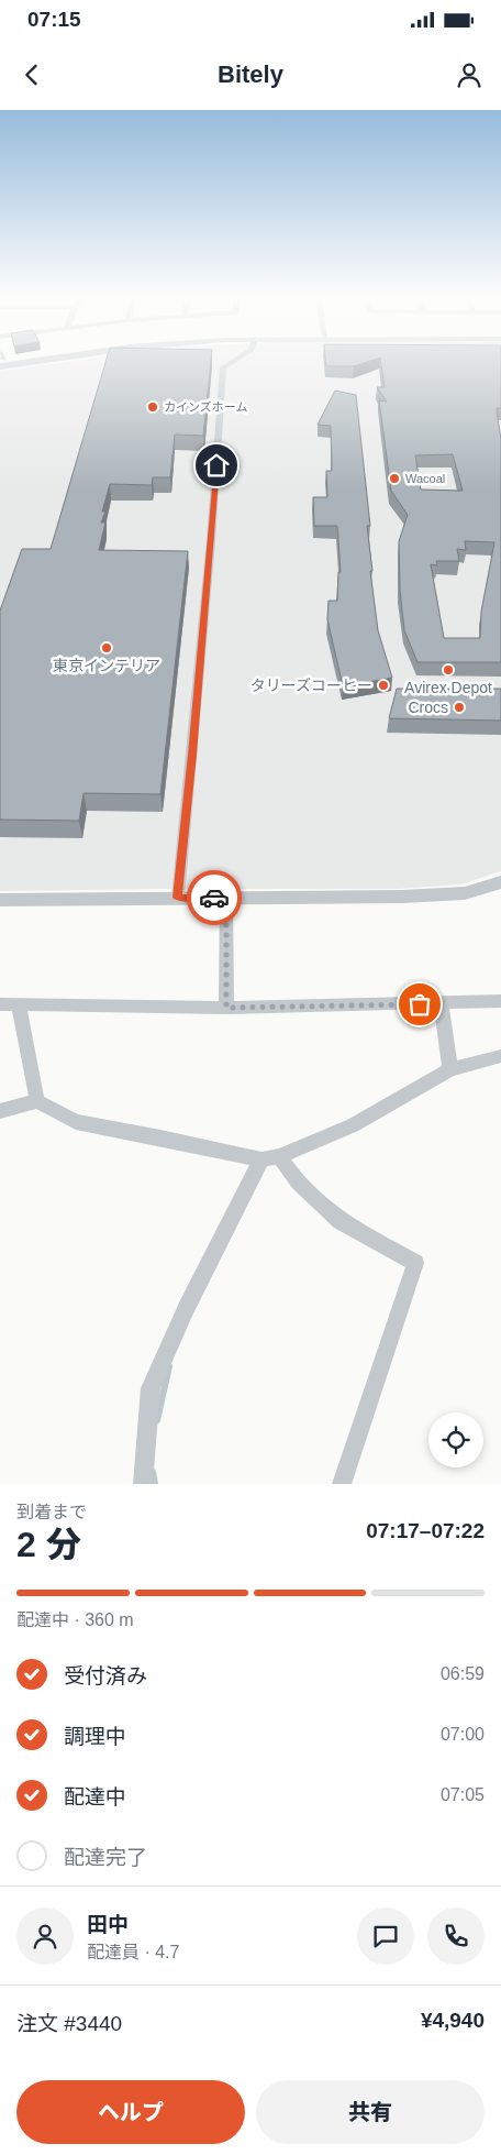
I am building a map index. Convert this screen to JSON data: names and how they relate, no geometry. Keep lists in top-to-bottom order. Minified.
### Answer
{"places":["カインズホーム","Wacoal","東京インテリア","Avirex Depot","タリーズコーヒー","Crocs"],"page":{"status":"07:15","header":"Bitely","heading":["2 分","到着まで","07:17–07:22"],"panel":["田中","配達員 · 4.7","注文 #3440","¥4,940"],"bar":"配達中 · 360 m","list":[["受付済み","06:59"],["調理中","07:00"],["配達中","07:05"],"配達完了"],"buttons":["ヘルプ","共有"]}}
